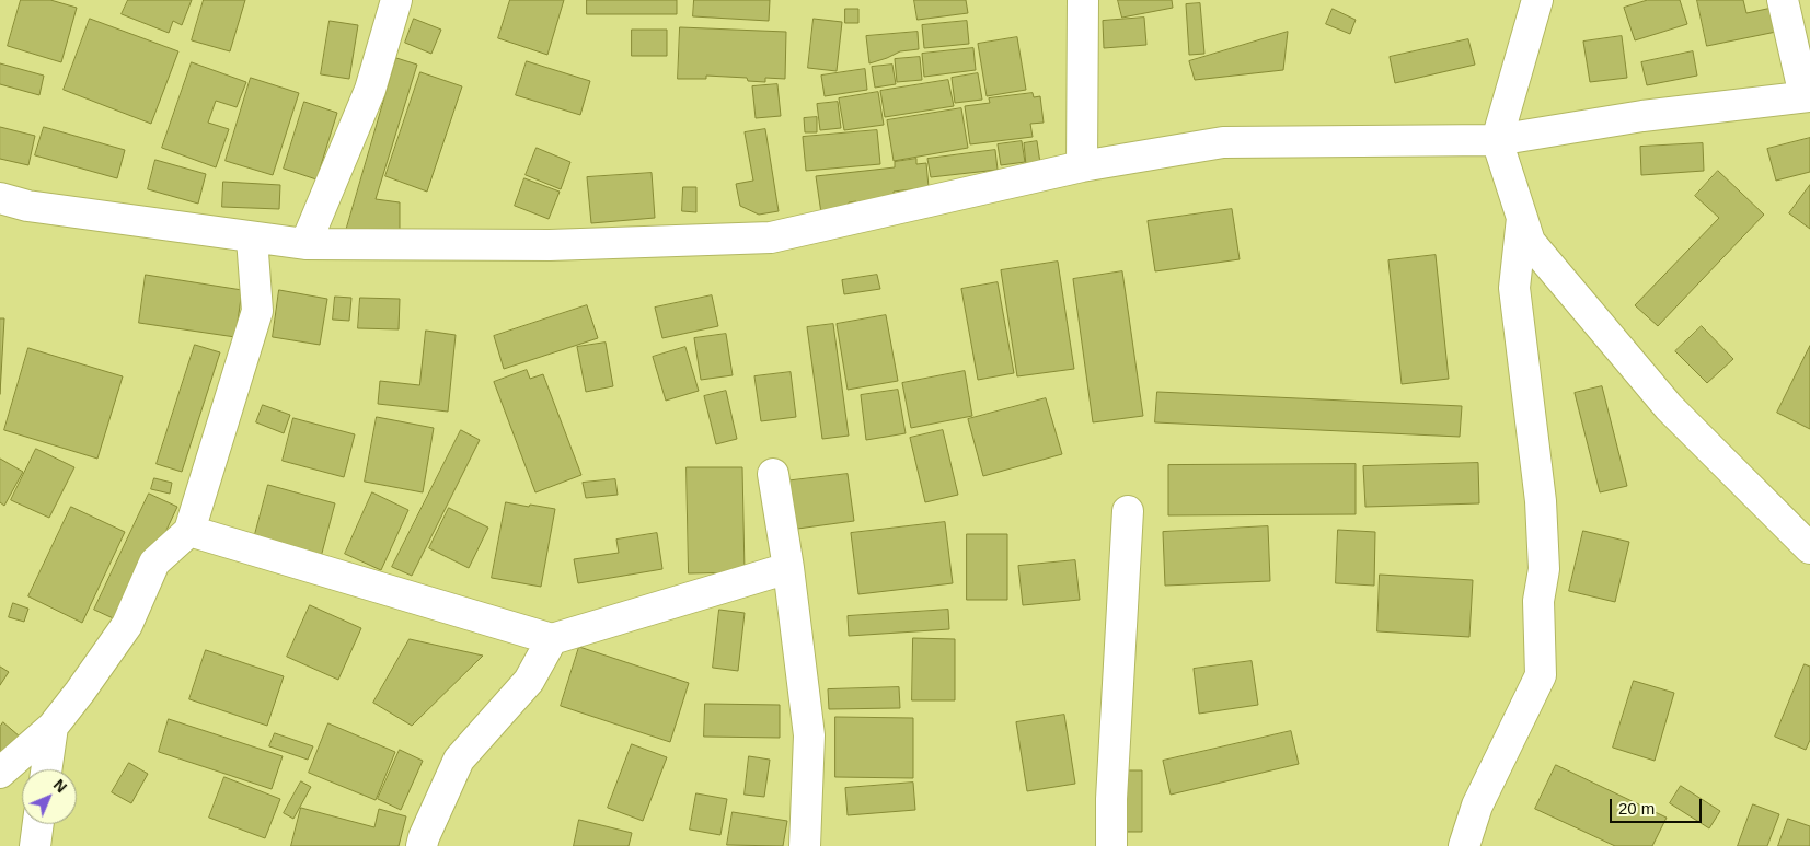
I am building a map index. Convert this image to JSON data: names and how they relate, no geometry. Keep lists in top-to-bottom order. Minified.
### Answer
{"scale_bar":"20 m","north":"top right"}
